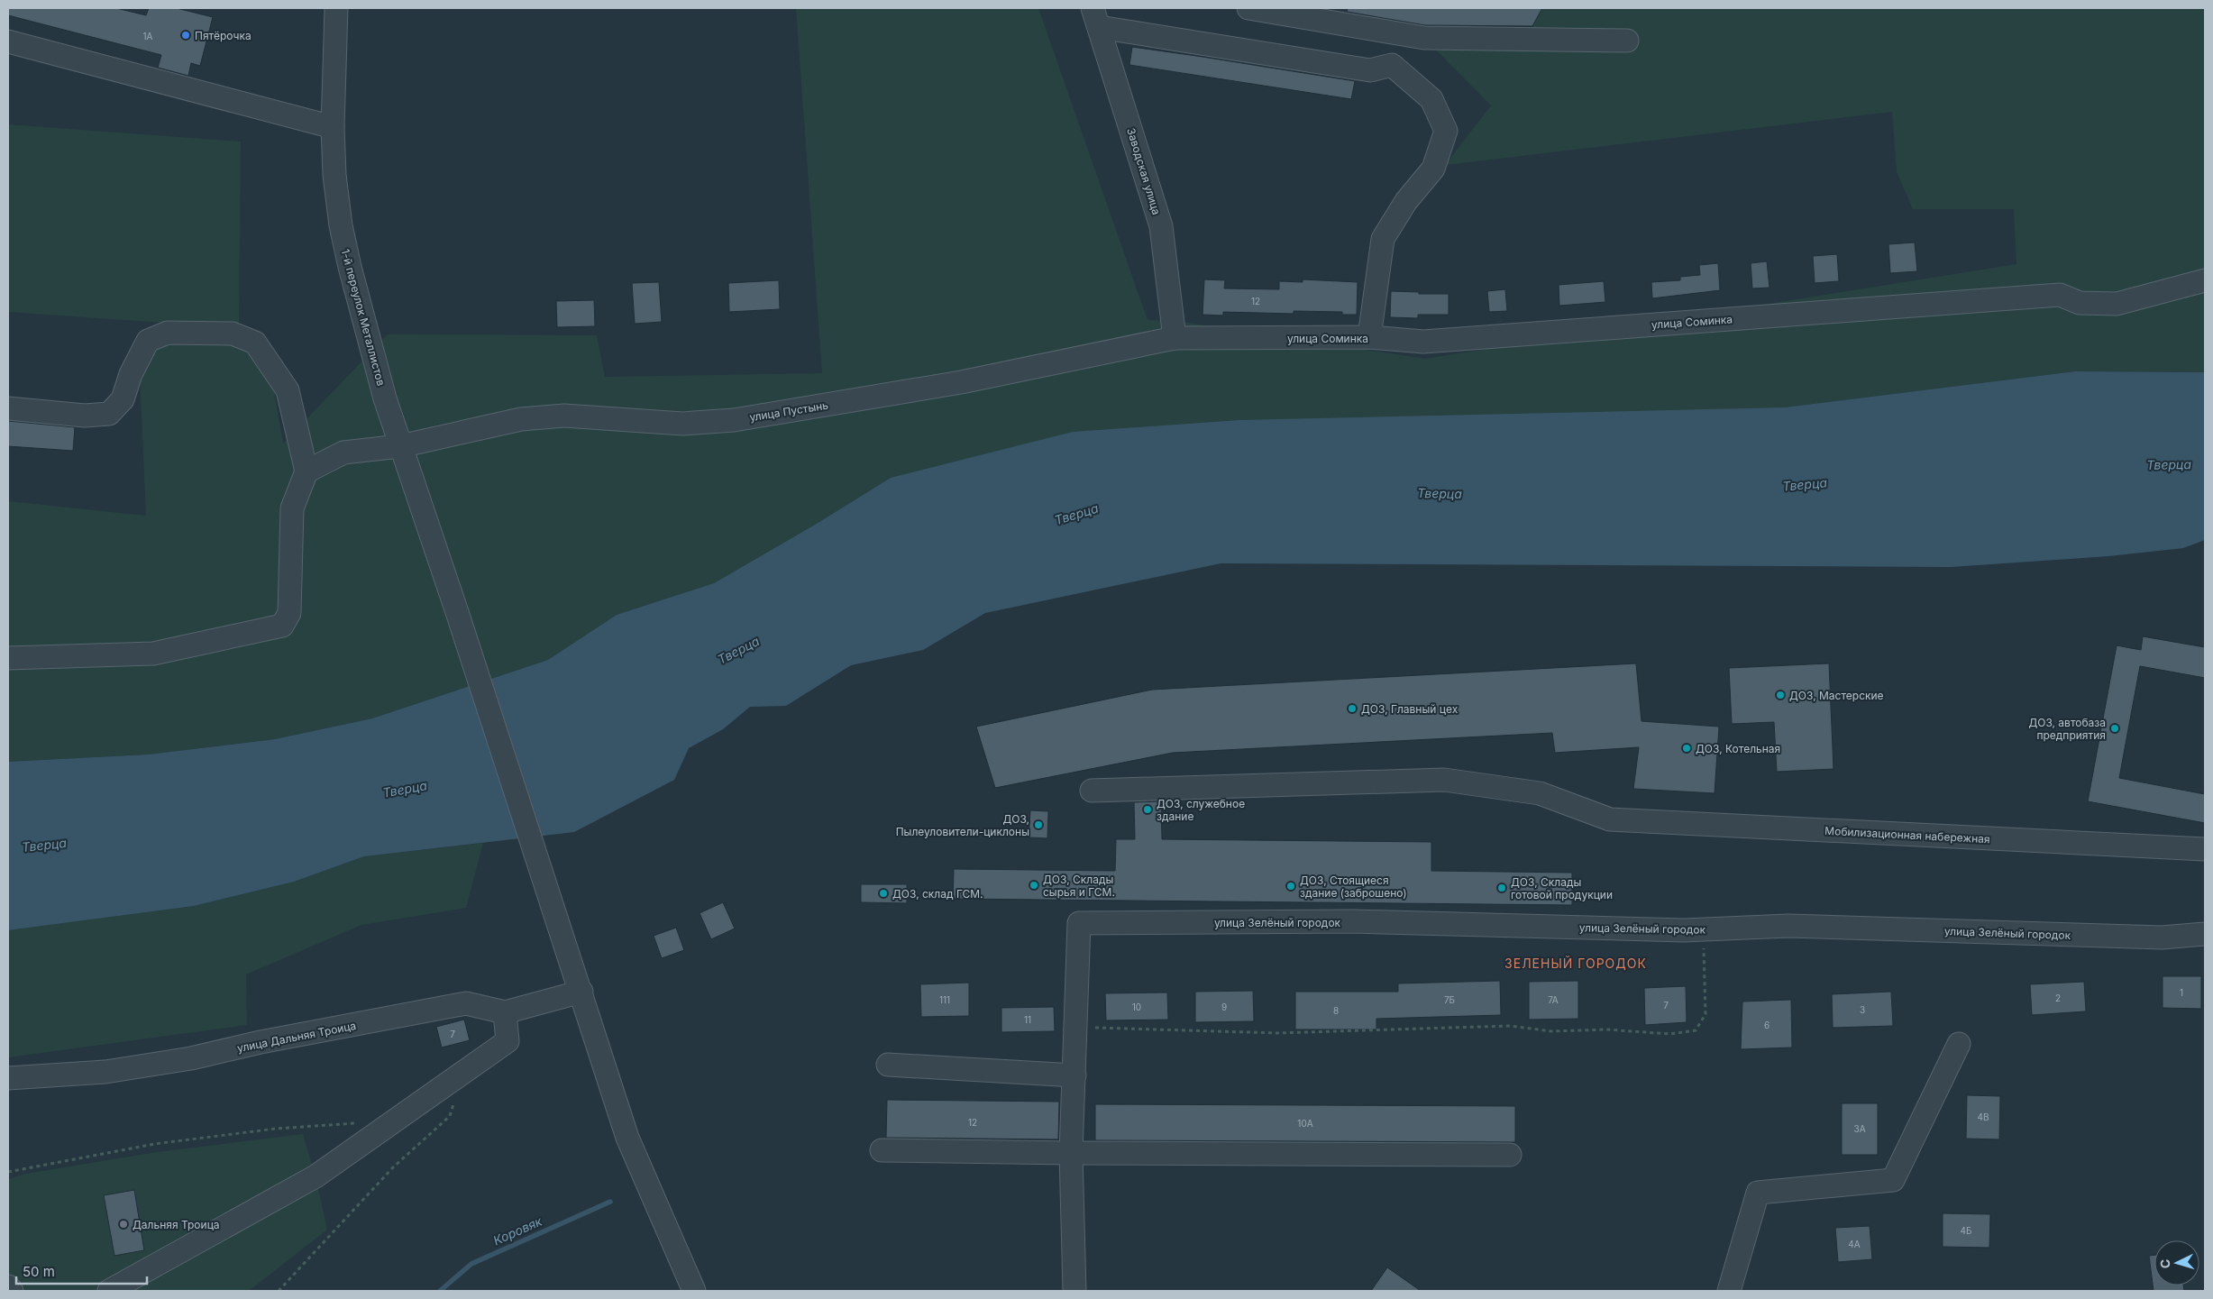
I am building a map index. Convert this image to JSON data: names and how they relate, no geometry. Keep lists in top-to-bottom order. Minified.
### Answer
{"streets":{"street":["Заводская улица","1-й переулок Металлистов","улица Соминка","улица Пустынь","Мобилизационная набережная","улица Зелёный городок","улица Дальняя Троица"]},"crossings":[["Заводская улица","улица Соминка"],["Заводская улица","улица Пустынь"],["1-й переулок Металлистов","улица Пустынь"],["1-й переулок Металлистов","улица Дальняя Троица"],["улица Соминка","улица Пустынь"]],"districts":["ЗЕЛЕНЫЙ ГОРОДОК"],"water":["Тверца","Коровяк"],"places":["Пятёрочка","ДОЗ, Мастерские","ДОЗ, Главный цех","ДОЗ, автобаза предприятия","ДОЗ, Котельная","ДОЗ, служебное здание","ДОЗ, Пылеуловители-циклоны","ДОЗ, Склады сырья и ГСМ.","ДОЗ, Стоящиеся здание (заброшено)","ДОЗ, Склады готовой продукции","ДОЗ, склад ГСМ.","Дальняя Троица"],"house_numbers":["1А","12","1","2","111","7Б","7А","7","10","9","3","8","11","6","7","4В","12","10А","3А","4Б","4А"],"scale_bar":"50 m","north":"left"}
